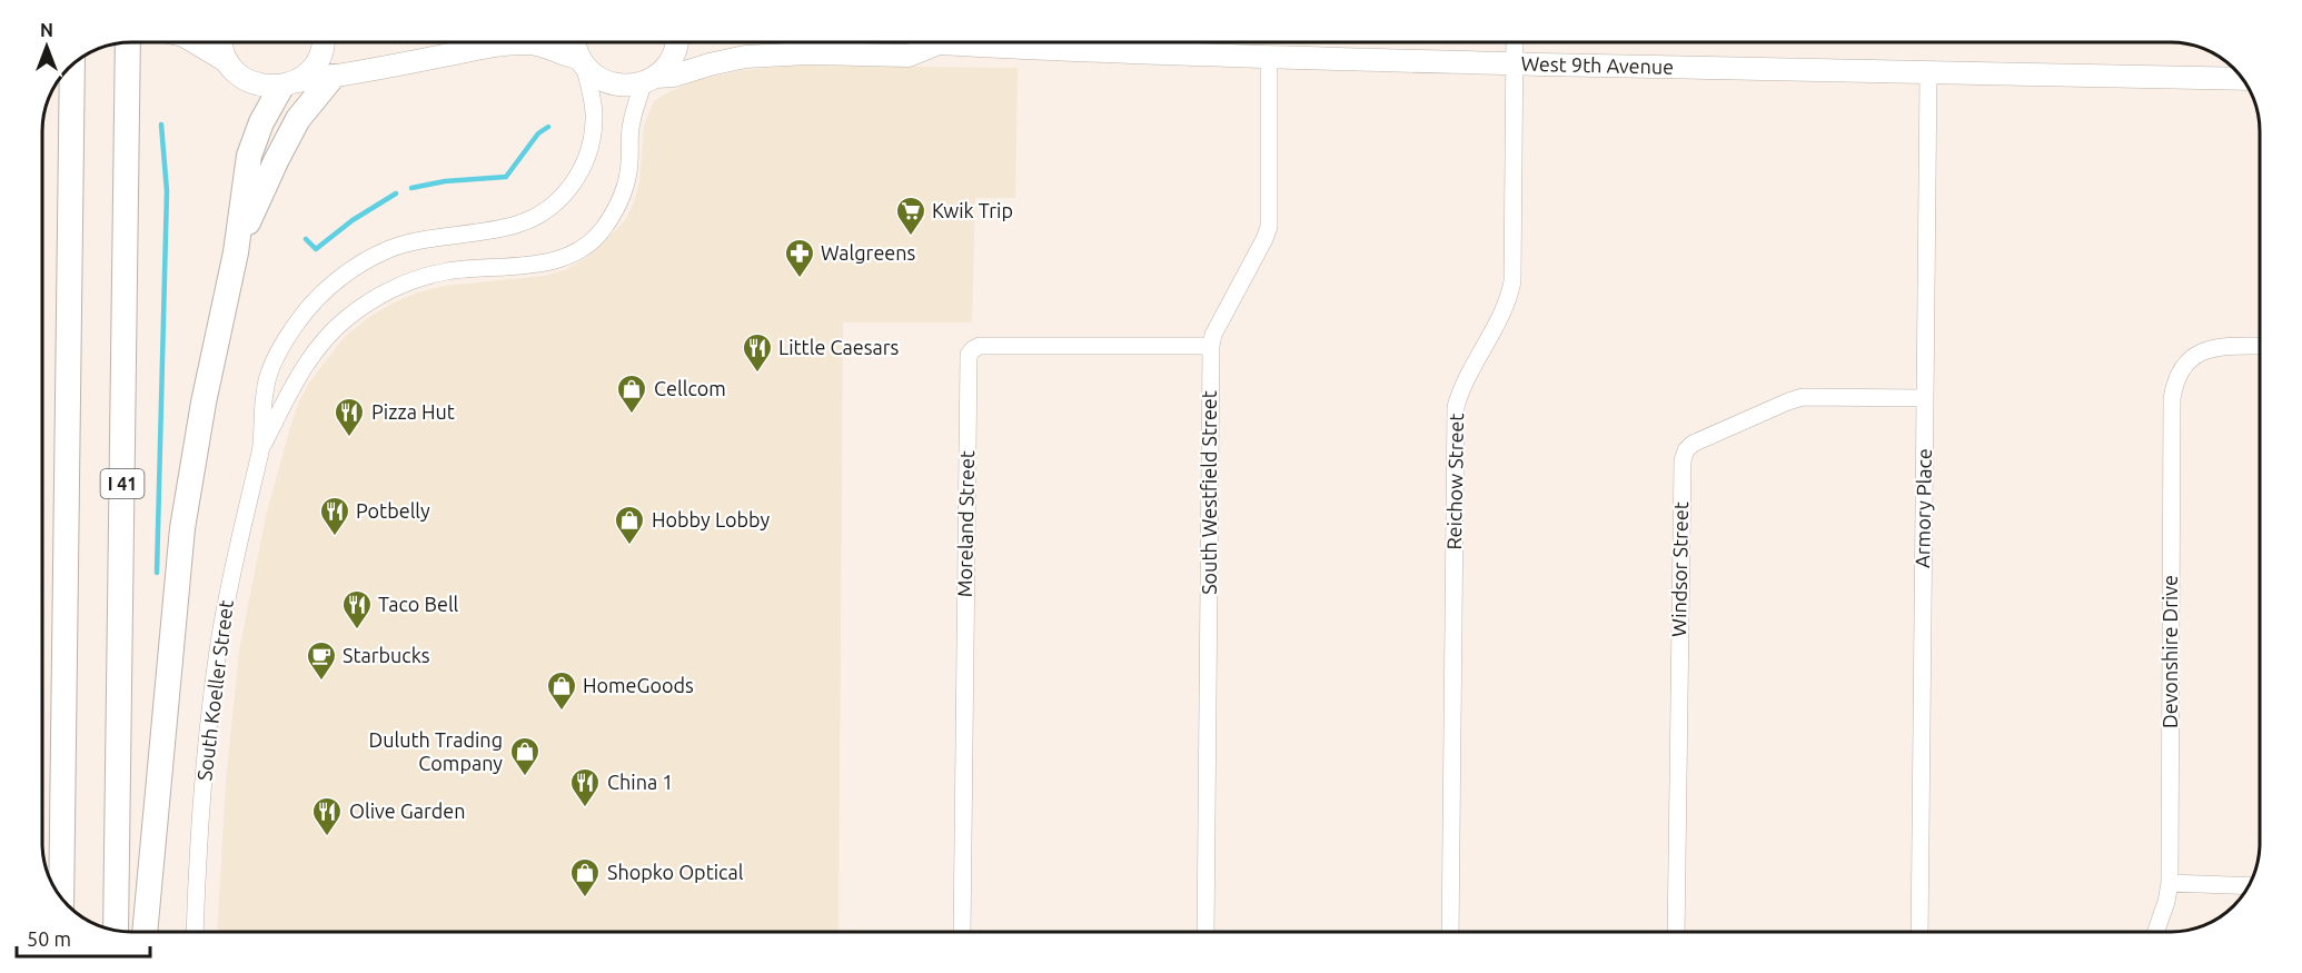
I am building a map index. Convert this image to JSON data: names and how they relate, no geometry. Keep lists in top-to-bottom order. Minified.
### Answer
{"streets":{"highway":["I 41"],"main road":["West 9th Avenue"],"street":["Reichow Street","South Westfield Street","Armory Place","Moreland Street","Windsor Street","Devonshire Drive","South Koeller Street"]},"crossings":[["West 9th Avenue","Reichow Street"],["West 9th Avenue","South Westfield Street"],["West 9th Avenue","Armory Place"],["West 9th Avenue","South Koeller Street"],["South Westfield Street","Moreland Street"],["Armory Place","Windsor Street"]],"places":{"supermarket":["Kwik Trip"],"pharmacy":["Walgreens"],"restaurant":["Little Caesars","Pizza Hut","Potbelly","Taco Bell","China 1","Olive Garden"],"shop":["Cellcom","Hobby Lobby","HomeGoods","Duluth Trading Company","Shopko Optical"],"cafe":["Starbucks"]},"scale_bar":"50 m","north":"top"}
